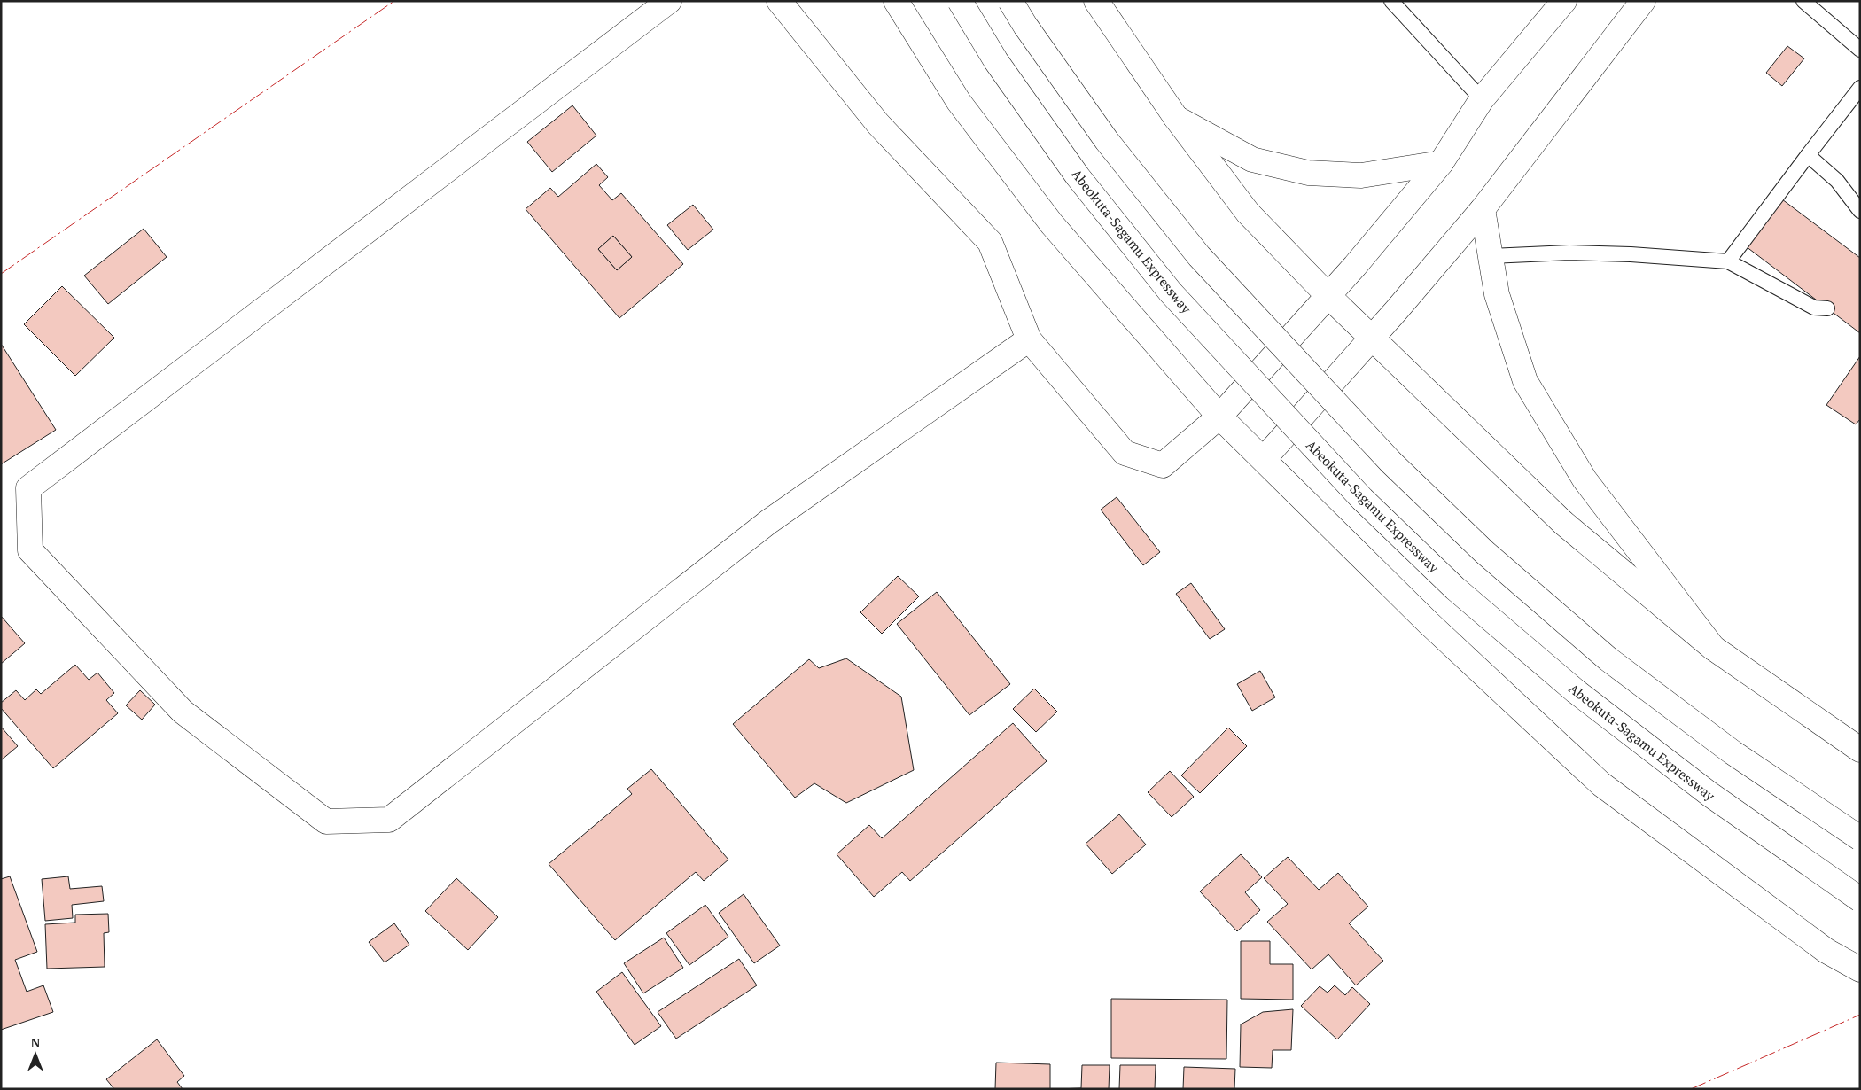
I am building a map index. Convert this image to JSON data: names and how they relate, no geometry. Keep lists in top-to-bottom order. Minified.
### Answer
{"streets":{"main road":["Abeokuta-Sagamu Expressway"]},"north":"top"}
